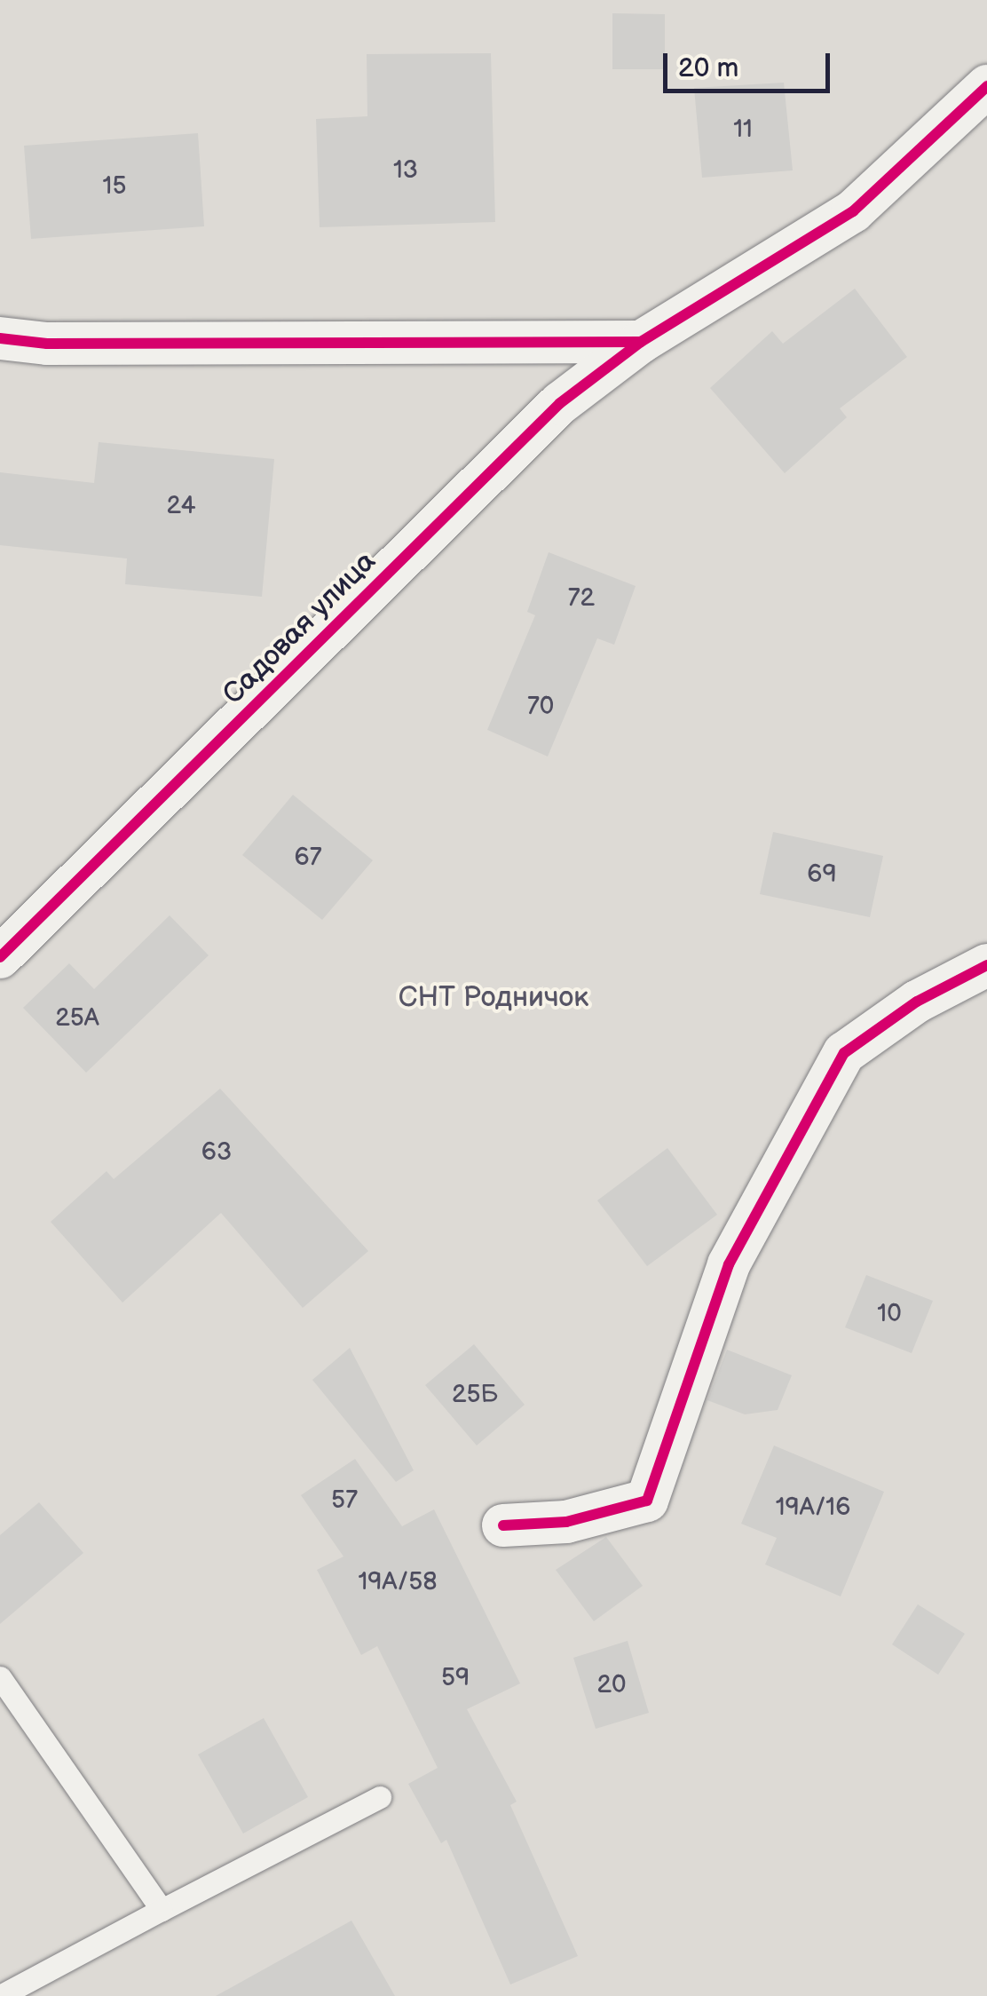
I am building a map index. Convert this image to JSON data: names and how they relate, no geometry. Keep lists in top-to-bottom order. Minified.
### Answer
{"streets":{"street":["Садовая улица"]},"parks":["СНТ Родничок"],"house_numbers":["11","13","15","24","72","70","67","69","25А","63","10","25Б","57","19А/16","19А/58","59","20"],"scale_bar":"20 m"}
